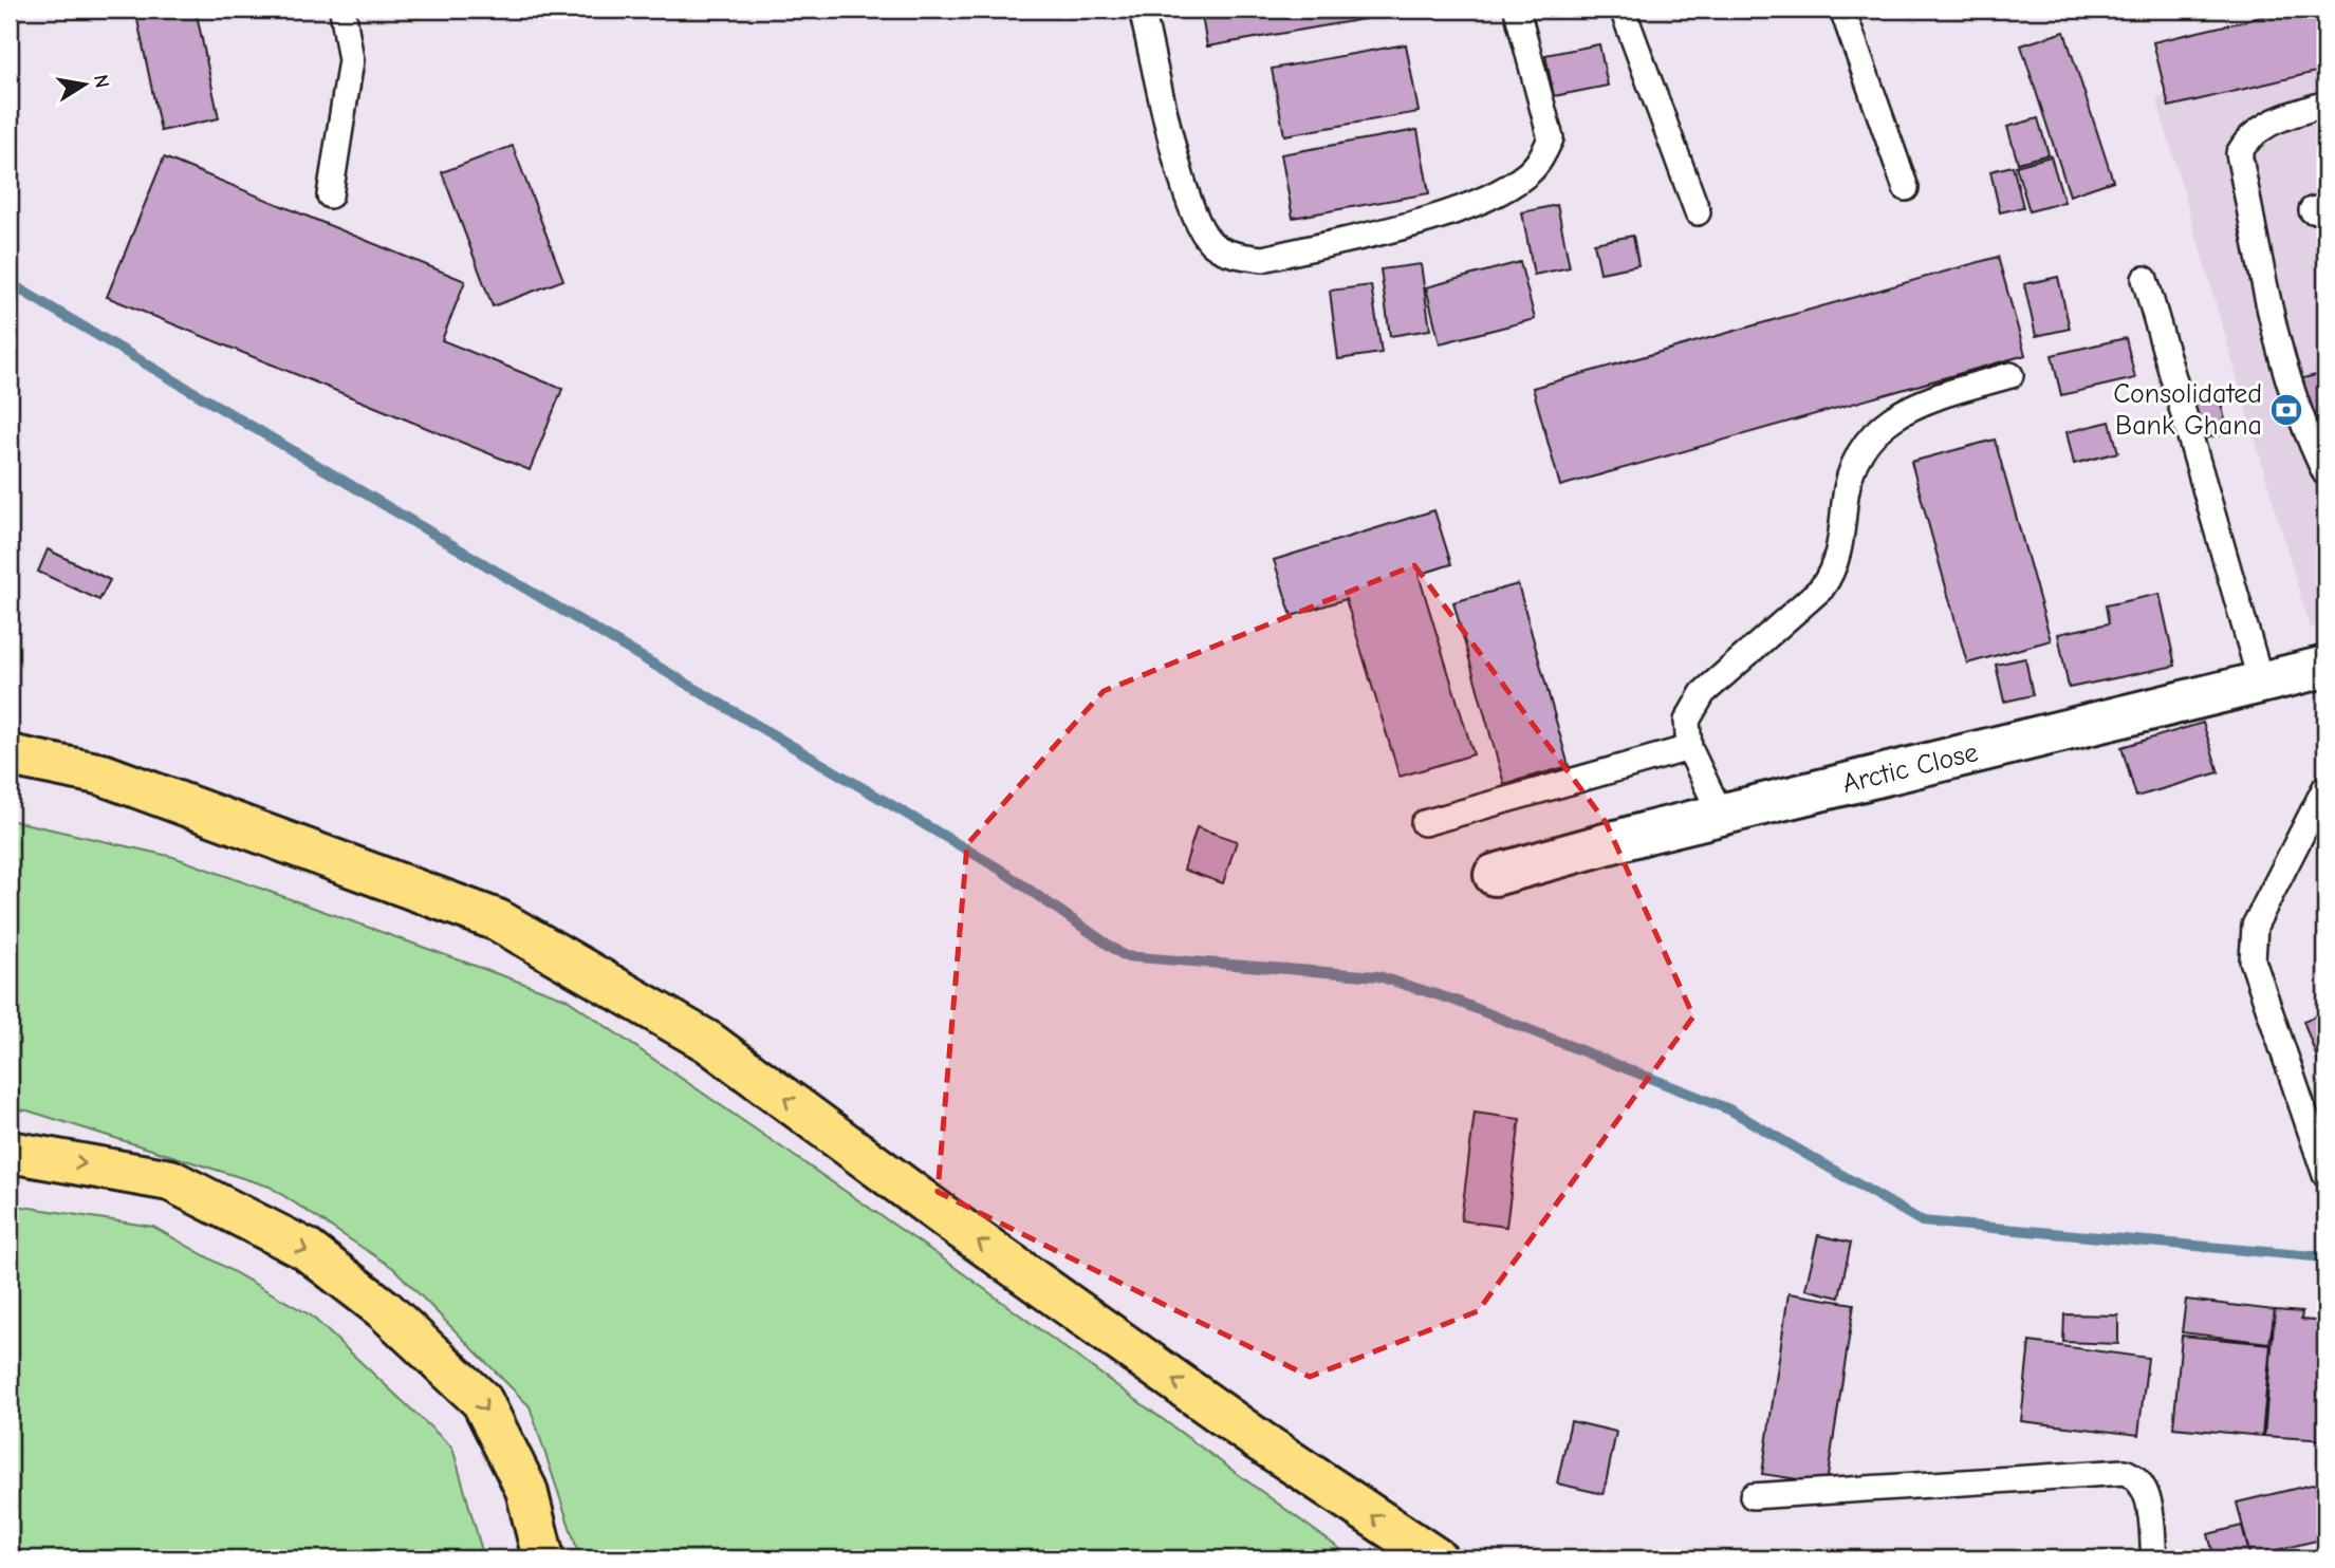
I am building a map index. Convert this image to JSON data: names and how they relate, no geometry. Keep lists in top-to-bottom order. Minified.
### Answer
{"streets":{"street":["Arctic Close"]},"places":{"bank":["Consolidated Bank Ghana"]},"north":"right"}
